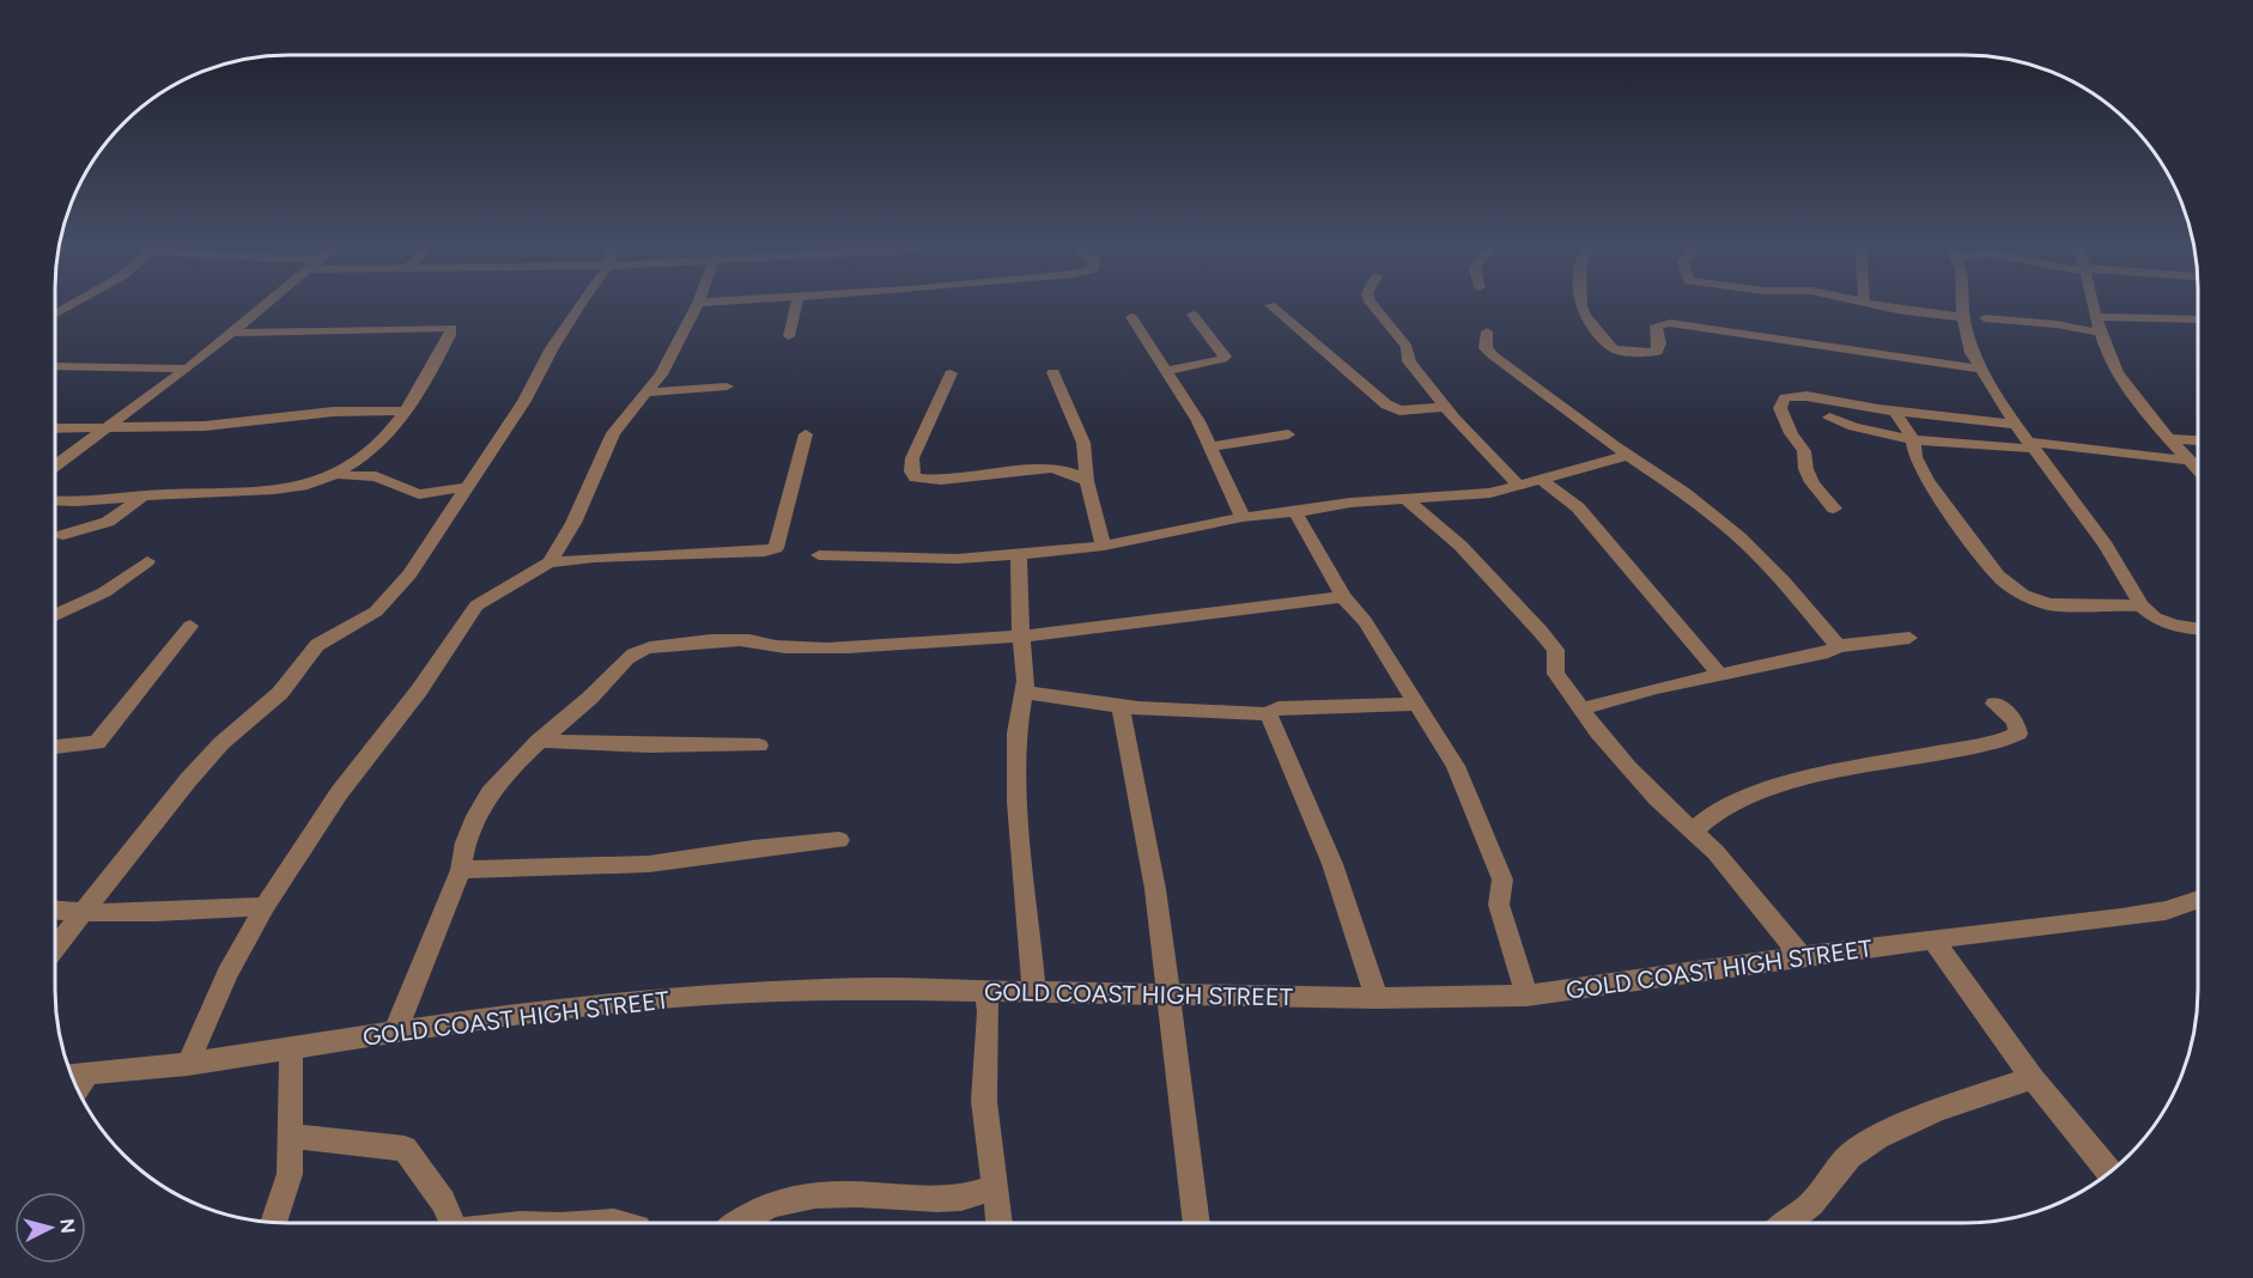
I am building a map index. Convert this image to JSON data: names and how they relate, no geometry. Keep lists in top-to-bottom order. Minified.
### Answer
{"streets":{"street":["GOLD COAST HIGH STREET"]},"north":"right"}
